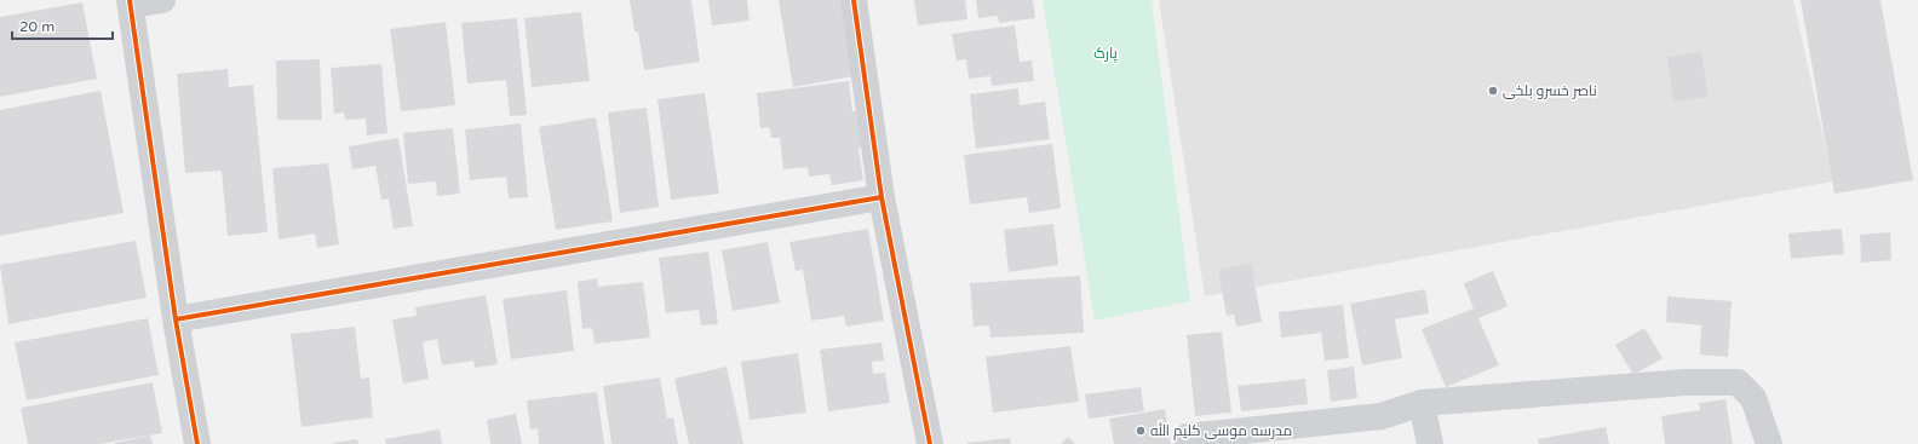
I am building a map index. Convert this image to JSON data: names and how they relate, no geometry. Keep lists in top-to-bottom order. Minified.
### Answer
{"parks":["پارک"],"places":["ناصر خسرو بلخی","مدرسه موسی کلیم الله"],"scale_bar":"20 m"}
